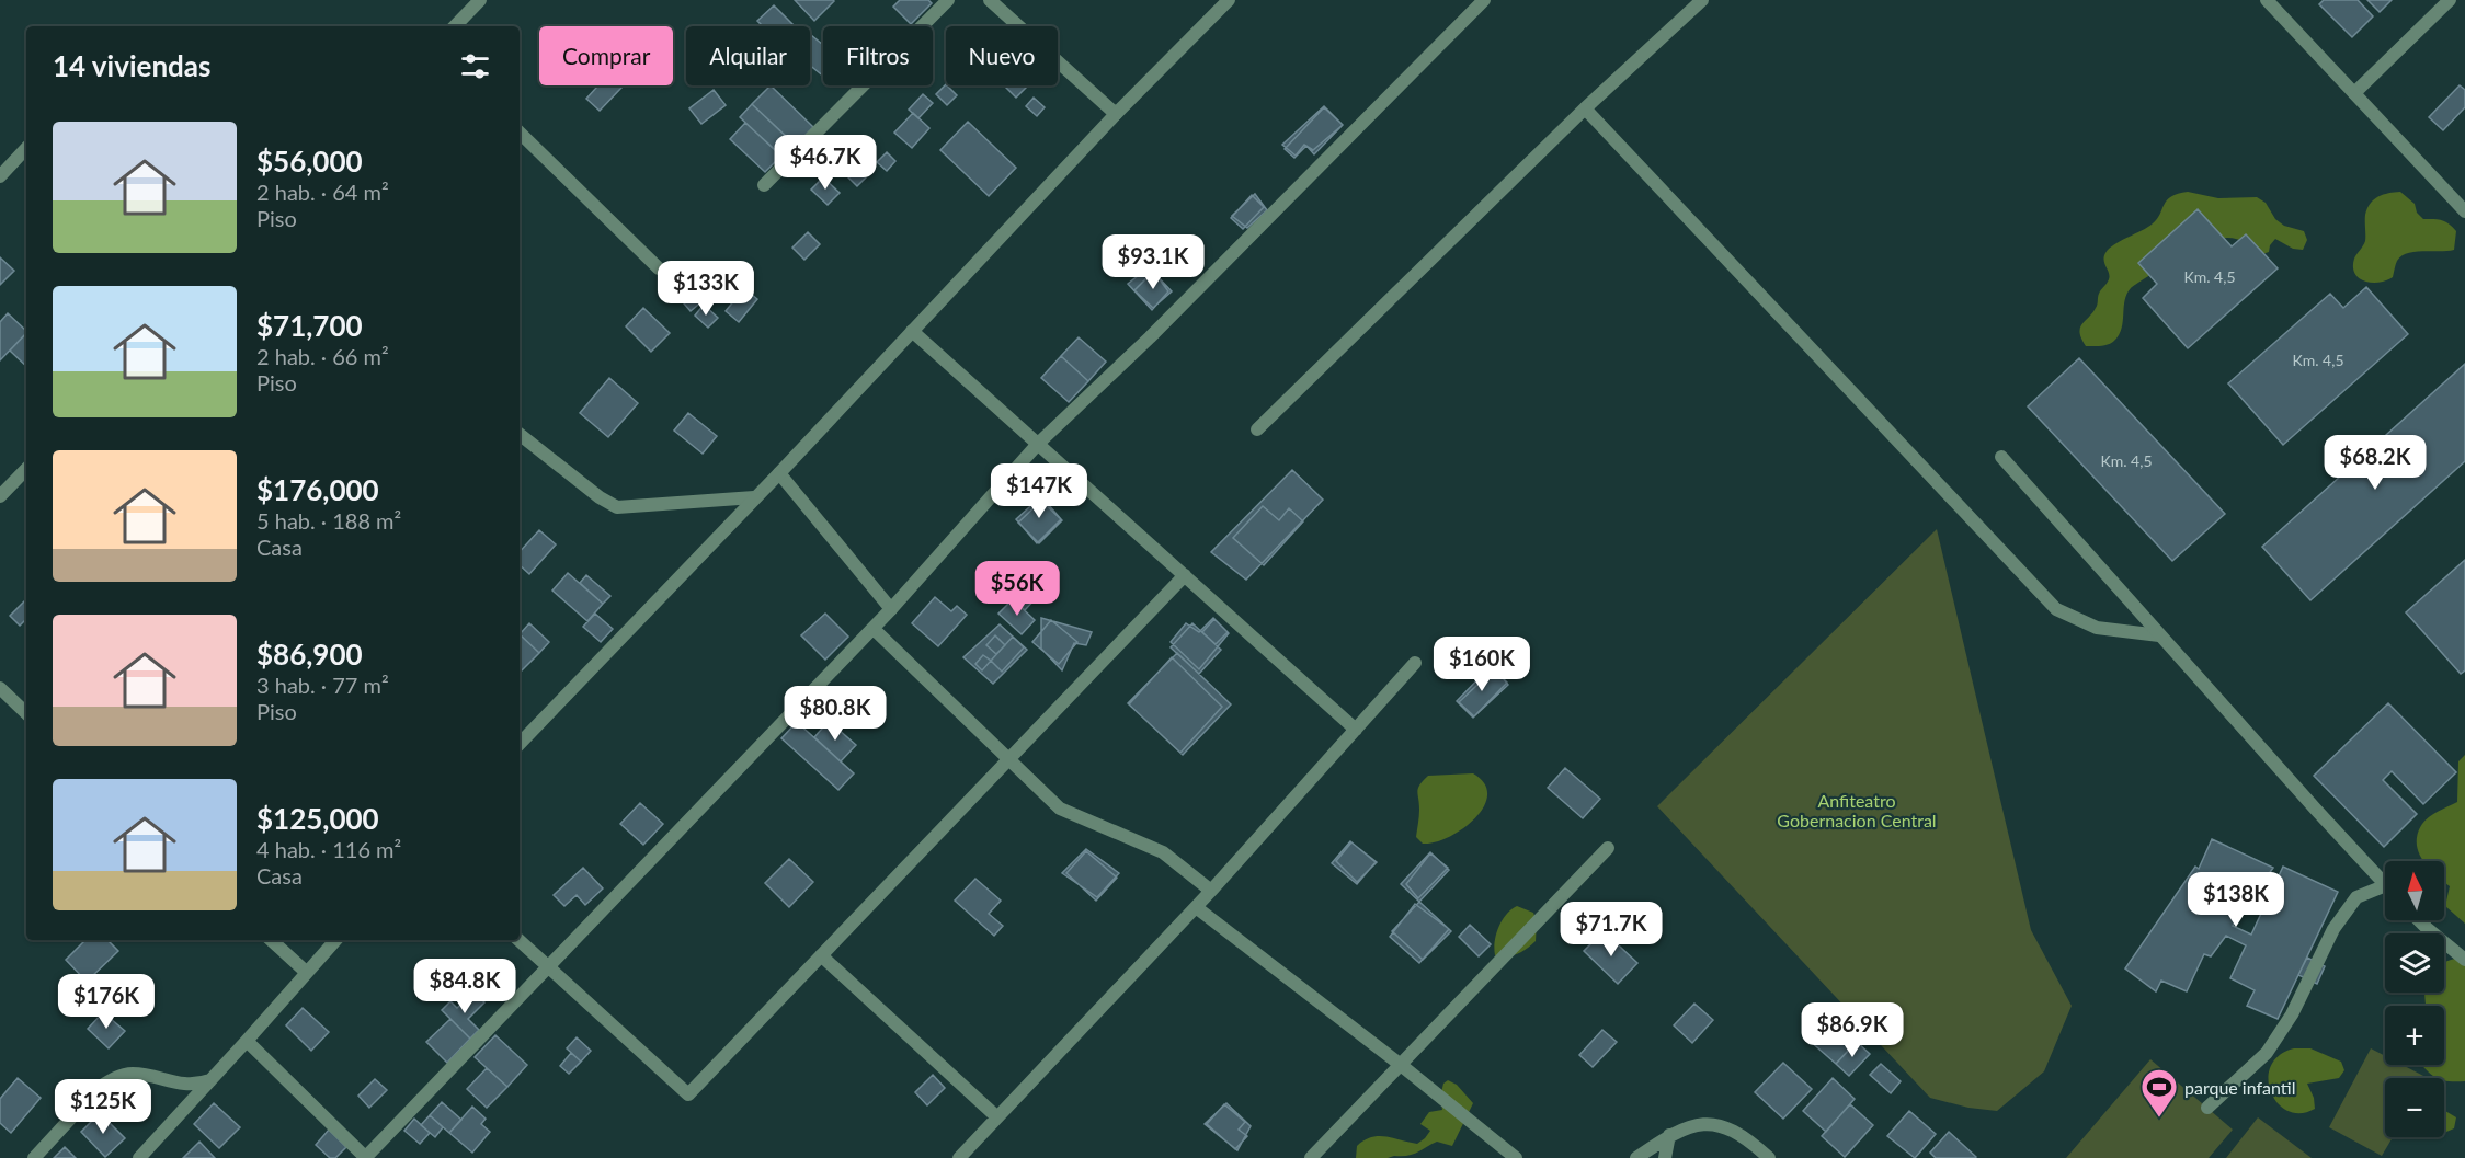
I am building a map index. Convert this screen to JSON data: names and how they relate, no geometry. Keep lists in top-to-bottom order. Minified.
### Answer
{"parks":["Anfiteatro Gobernacion Central"],"places":{"sports":["parque infantil"]},"house_numbers":["Km. 4,5","Km. 4,5","Km. 4,5"],"north":"top","page":{"chip":["Comprar","Alquilar","Filtros","Nuevo"],"heading":"14 viviendas","list":[{"name":"$56,000","note":"2 hab. · 64 m² · Piso"},{"name":"$71,700","note":"2 hab. · 66 m² · Piso"},{"name":"$176,000","note":"5 hab. · 188 m² · Casa"},{"name":"$86,900","note":"3 hab. · 77 m² · Piso"},{"name":"$125,000","note":"4 hab. · 116 m² · Casa"}],"price":["$46.7K","$93.1K","$133K","$68.2K","$147K","$56K","$160K","$80.8K","$138K","$71.7K","$84.8K","$176K","$86.9K","$125K"],"map_buttons":["+","−"]}}
